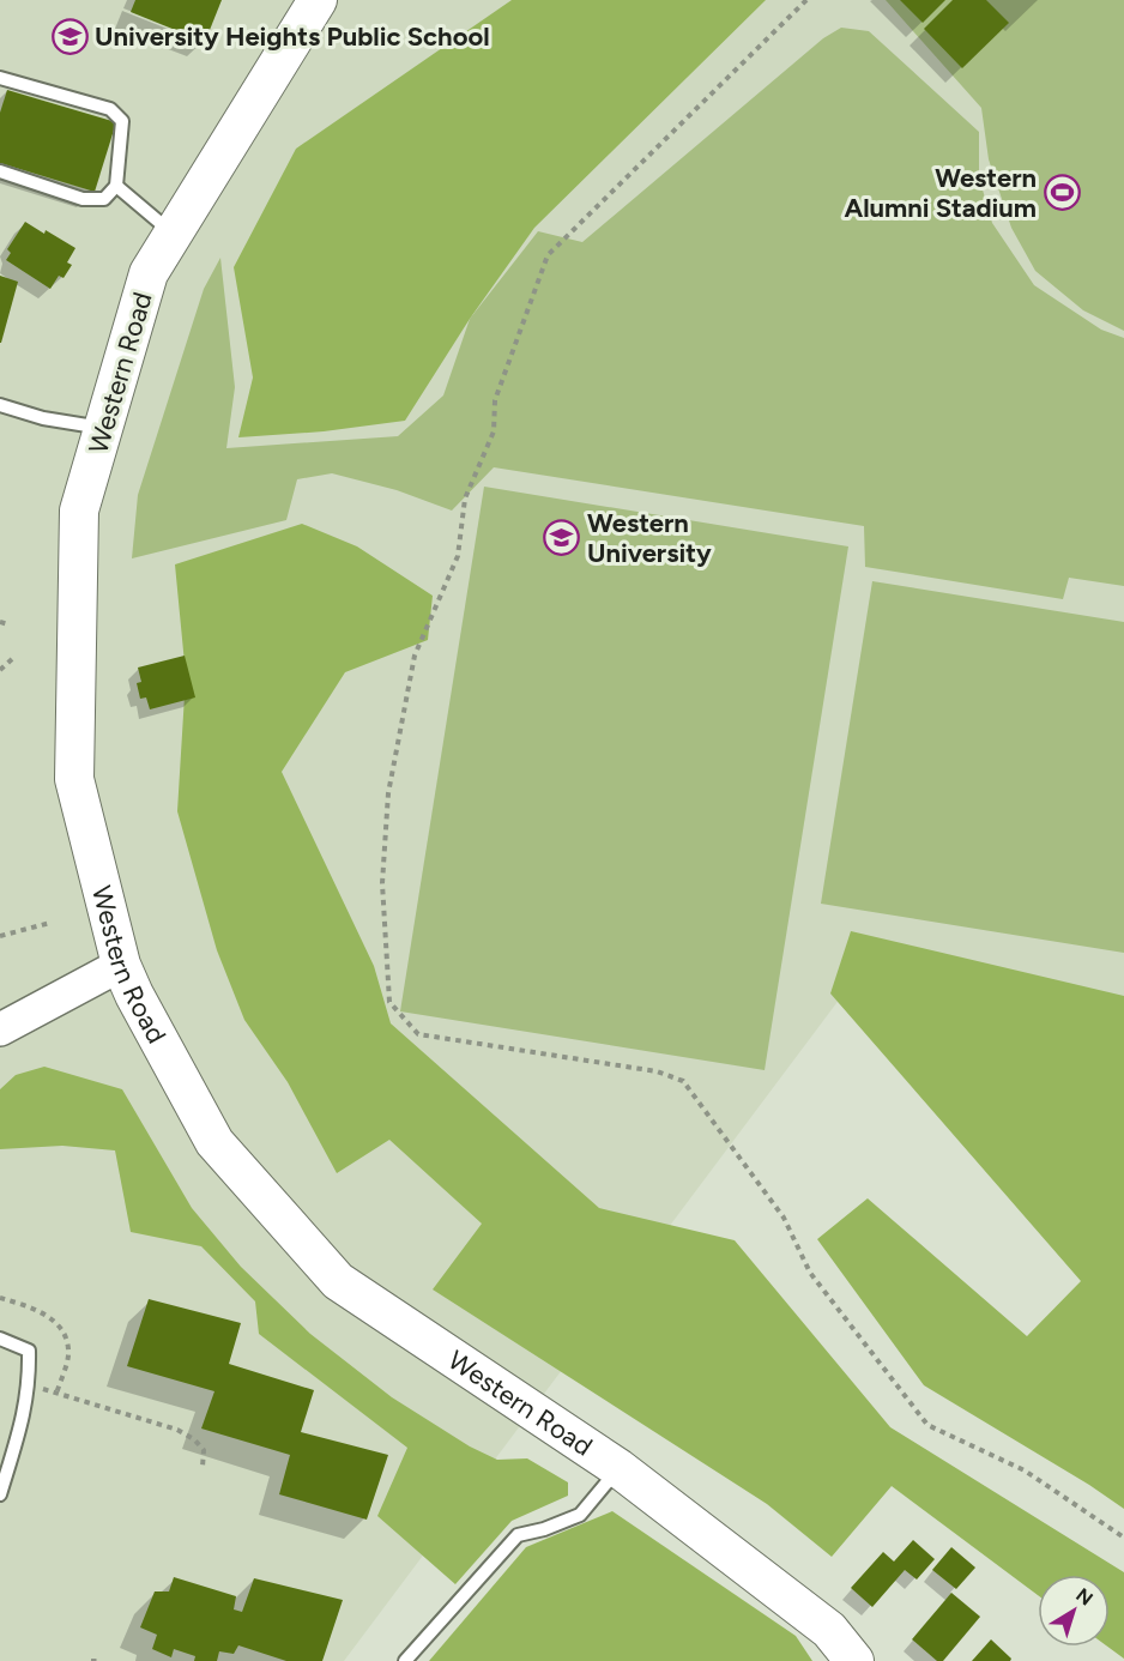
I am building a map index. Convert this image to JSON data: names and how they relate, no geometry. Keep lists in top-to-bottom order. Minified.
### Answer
{"streets":{"main road":["Western Road"]},"places":{"school or university":["University Heights Public School","Western University"],"sports":["Western Alumni Stadium"]},"north":"top right"}
